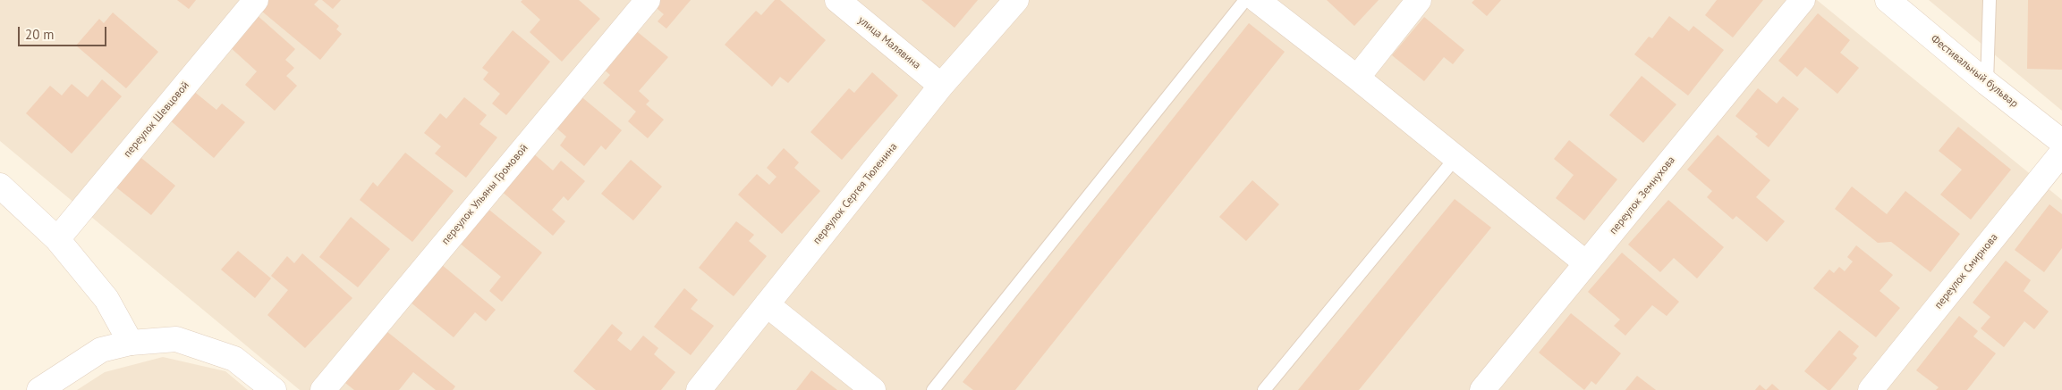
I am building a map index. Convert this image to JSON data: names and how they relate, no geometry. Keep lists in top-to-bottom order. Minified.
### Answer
{"streets":{"street":["улица Малявина","Фестивальный бульвар","переулок Шевцовой","переулок Сергея Тюленина","переулок Ульяны Громовой","переулок Земнухова","переулок Смирнова"]},"crossings":[["улица Малявина","переулок Сергея Тюленина"]],"scale_bar":"20 m"}
